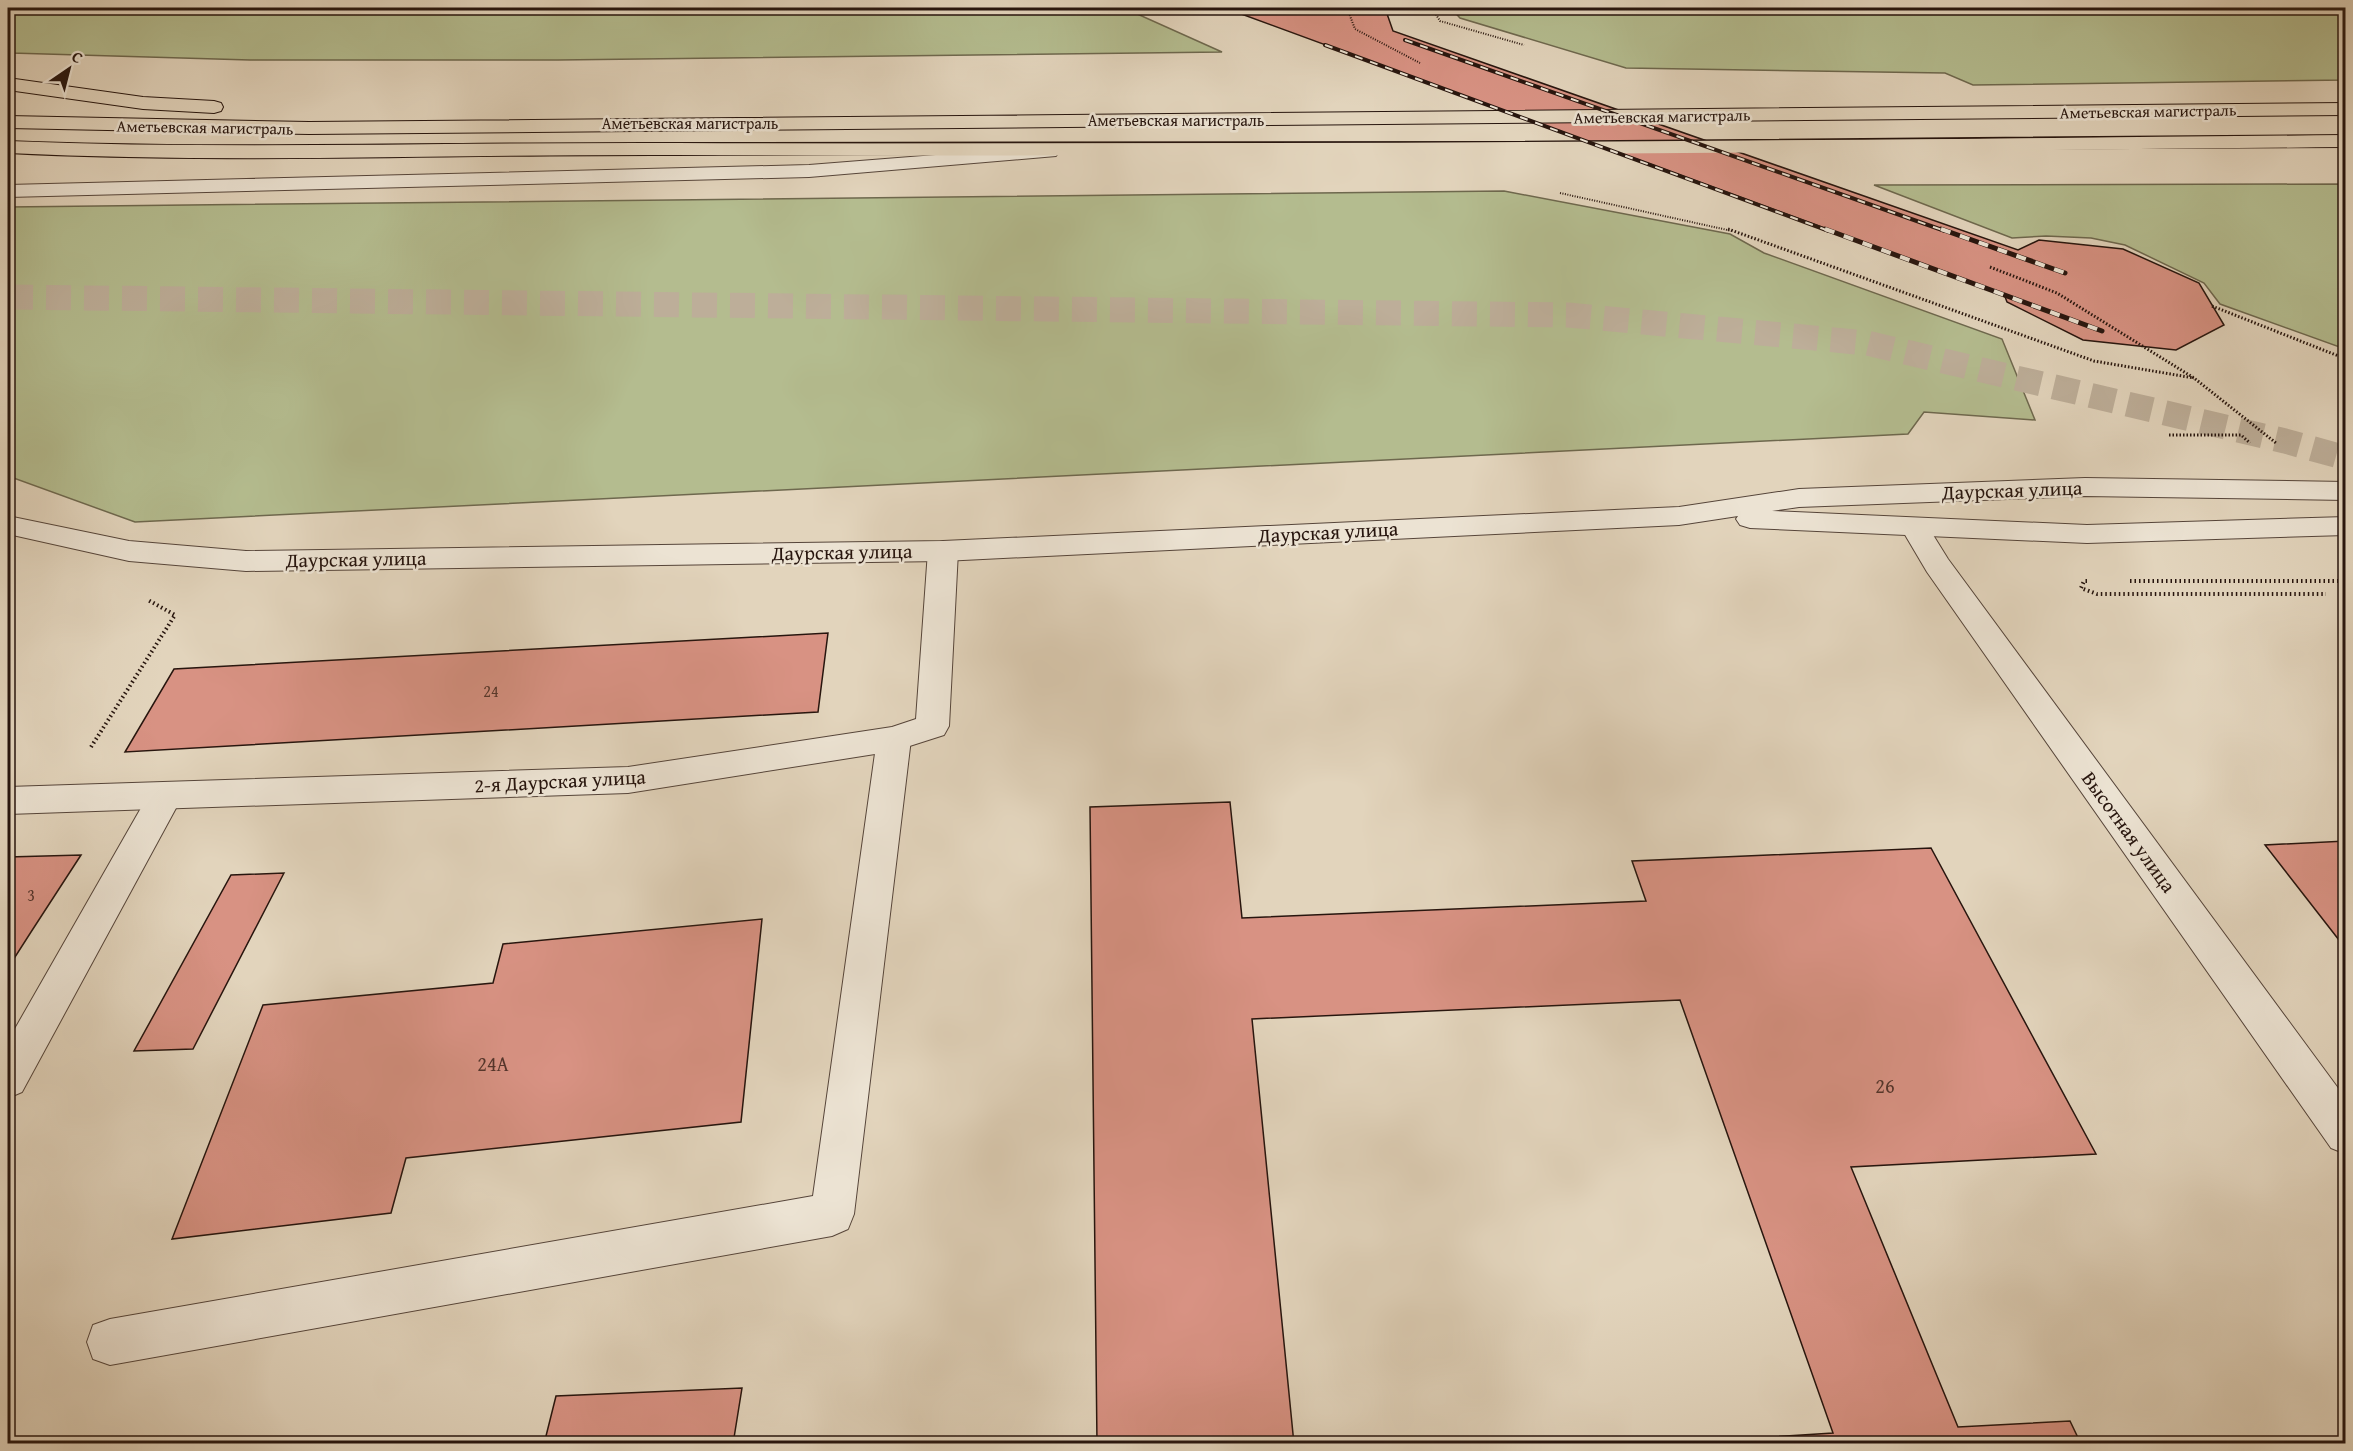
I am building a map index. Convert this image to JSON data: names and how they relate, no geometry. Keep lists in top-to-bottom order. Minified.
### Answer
{"streets":{"main road":["Аметьевская магистраль"],"street":["Даурская улица","2-я Даурская улица","Высотная улица"]},"crossings":[["Даурская улица","2-я Даурская улица"],["Даурская улица","Высотная улица"]],"house_numbers":["24","3","24А","26"],"north":"top right"}
